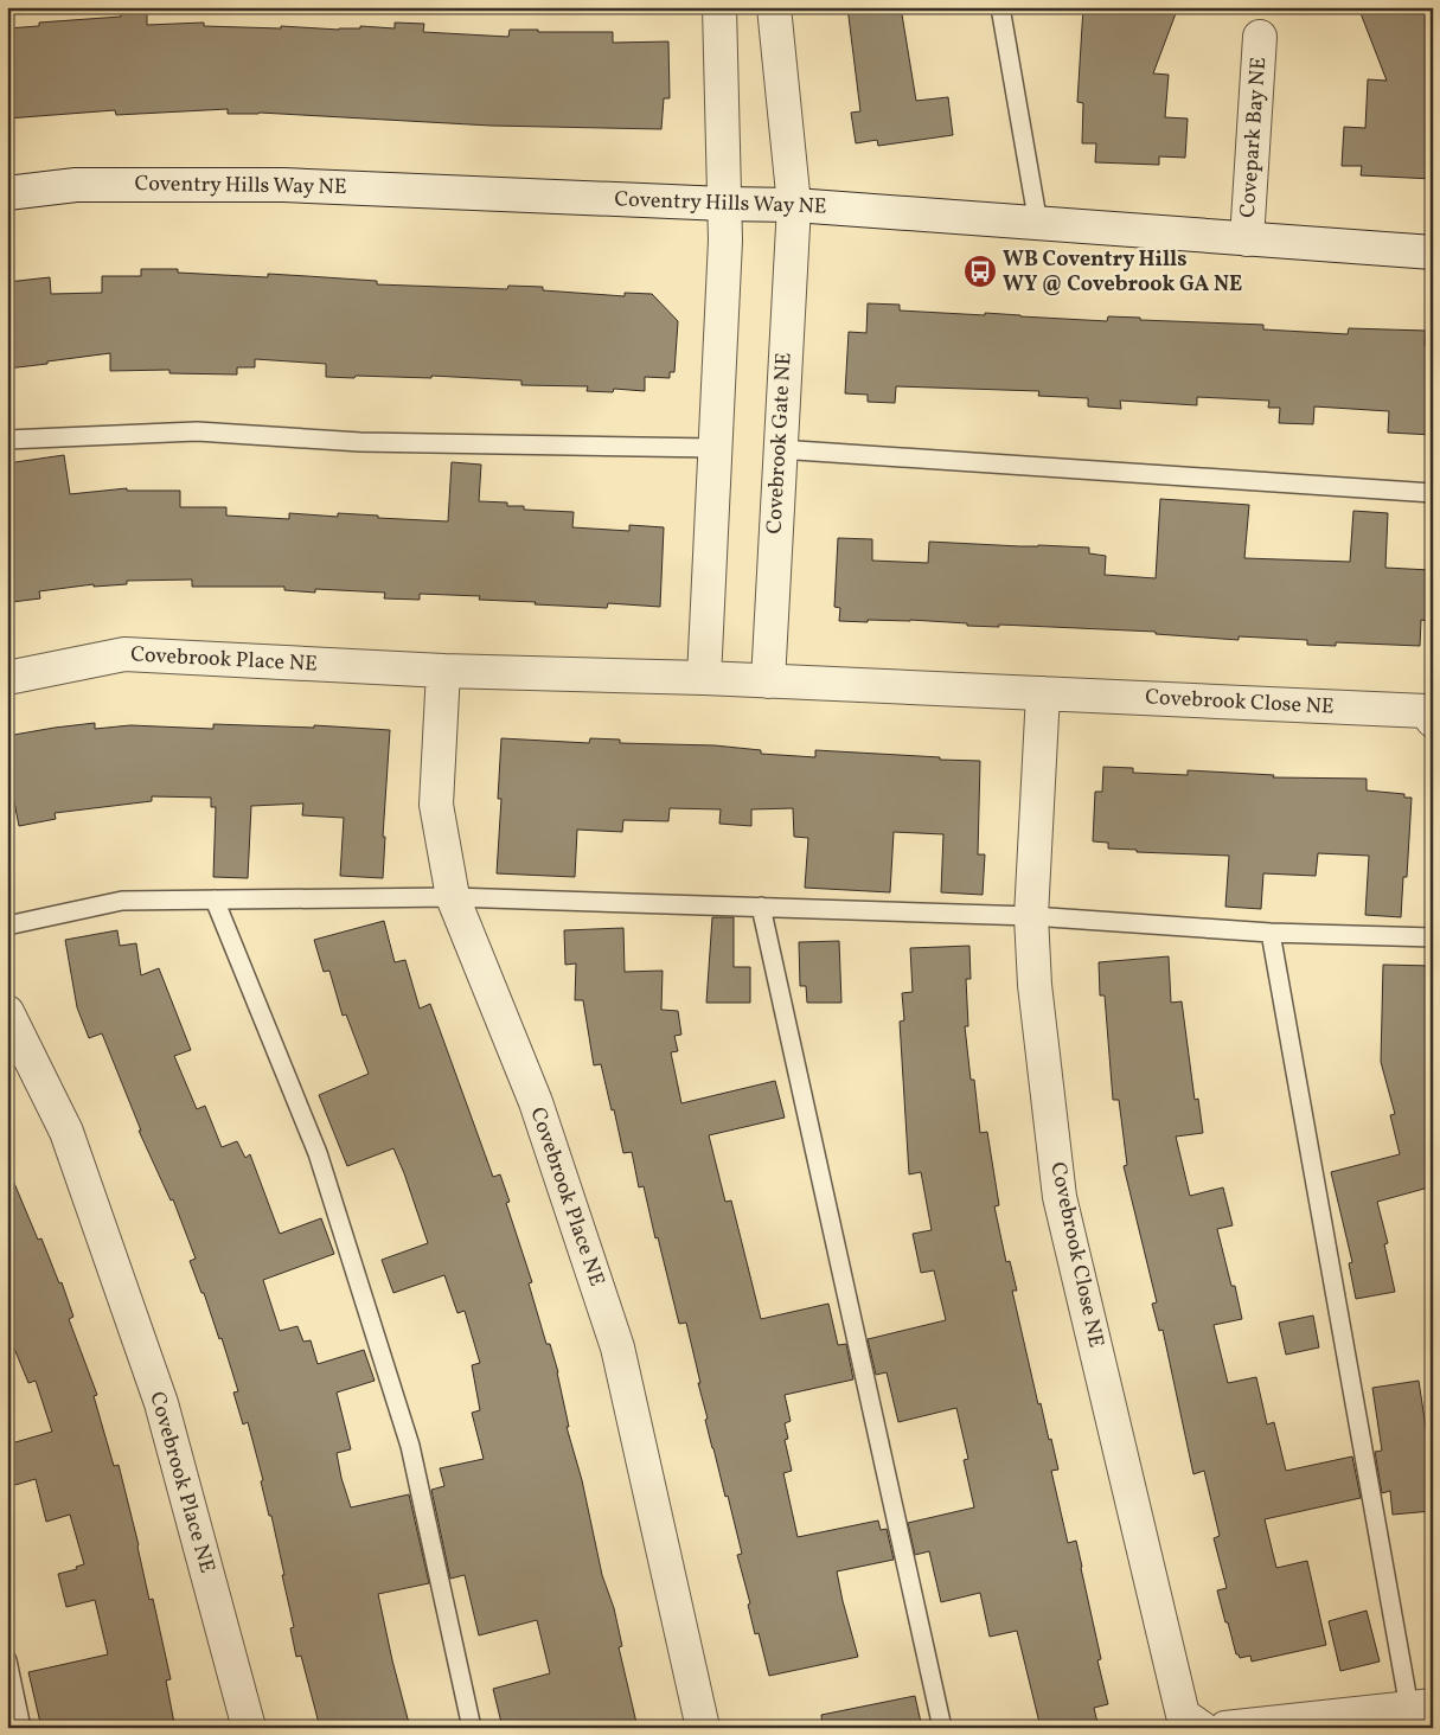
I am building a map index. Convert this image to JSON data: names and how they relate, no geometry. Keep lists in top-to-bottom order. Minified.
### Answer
{"streets":{"street":["Covepark Bay NE","Coventry Hills Way NE","Covebrook Gate NE","Covebrook Place NE","Covebrook Close NE"]},"crossings":[["Covepark Bay NE","Coventry Hills Way NE"],["Coventry Hills Way NE","Covebrook Gate NE"],["Covebrook Gate NE","Covebrook Place NE"],["Covebrook Gate NE","Covebrook Close NE"],["Covebrook Place NE","Covebrook Close NE"]],"places":{"bus stop":["WB Coventry Hills WY @ Covebrook GA NE"]}}
